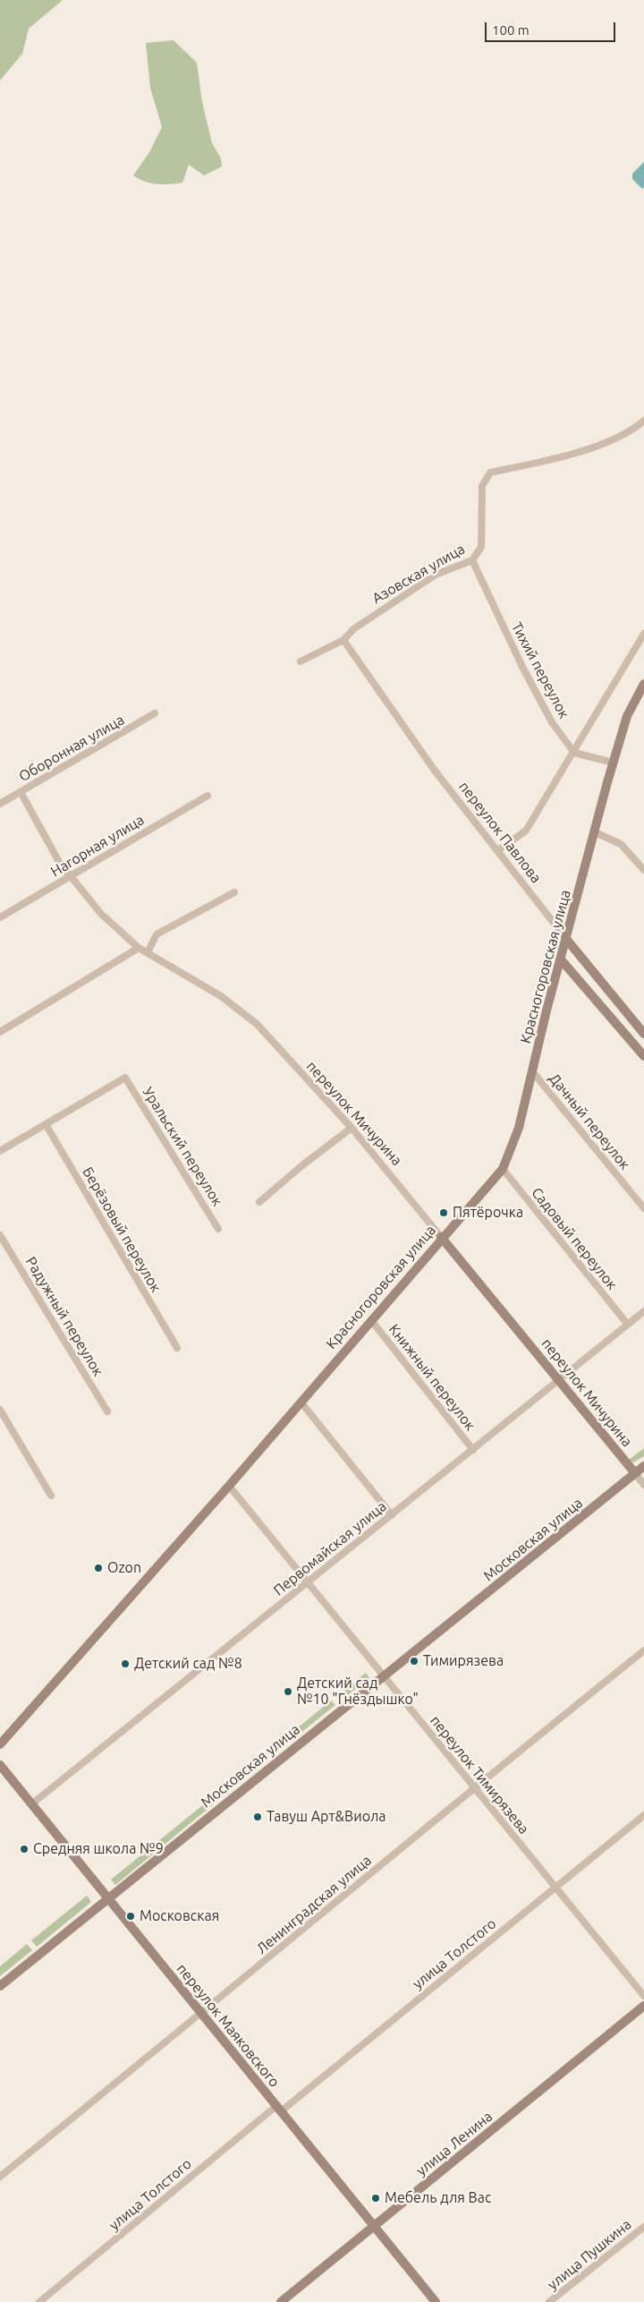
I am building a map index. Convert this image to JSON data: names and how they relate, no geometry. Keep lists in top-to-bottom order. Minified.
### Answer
{"streets":{"street":["Азовская улица","Тихий переулок","Оборонная улица","переулок Павлова","Нагорная улица","Красногоровская улица","переулок Мичурина","Дачный переулок","Уральский переулок","Берёзовый переулок","Садовый переулок","Радужный переулок","Книжный переулок","Московская улица","Первомайская улица","переулок Тимирязева","Ленинградская улица","улица Толстого","переулок Маяковского","улица Ленина","улица Пушкина"]},"crossings":[["Азовская улица","Тихий переулок"],["Азовская улица","переулок Павлова"],["Оборонная улица","переулок Мичурина"],["переулок Павлова","Красногоровская улица"],["Нагорная улица","переулок Мичурина"],["Красногоровская улица","переулок Мичурина"],["Красногоровская улица","Дачный переулок"],["Красногоровская улица","Садовый переулок"],["Красногоровская улица","Книжный переулок"],["Красногоровская улица","переулок Тимирязева"],["переулок Мичурина","Московская улица"],["переулок Мичурина","Первомайская улица"],["Уральский переулок","Берёзовый переулок"],["Садовый переулок","Первомайская улица"],["Книжный переулок","Первомайская улица"],["Московская улица","переулок Тимирязева"],["Московская улица","переулок Маяковского"],["Первомайская улица","переулок Тимирязева"],["Первомайская улица","переулок Маяковского"],["переулок Тимирязева","Ленинградская улица"],["переулок Тимирязева","улица Толстого"],["Ленинградская улица","переулок Маяковского"],["улица Толстого","переулок Маяковского"],["переулок Маяковского","улица Ленина"]],"places":["Пятёрочка","Ozon","Тимирязева","Детский сад №8","Детский сад №10 \"Гнёздышко\"","Тавуш Арт&Виола","Средняя школа №9","Московская","Мебель для Вас"],"scale_bar":"100 m"}
